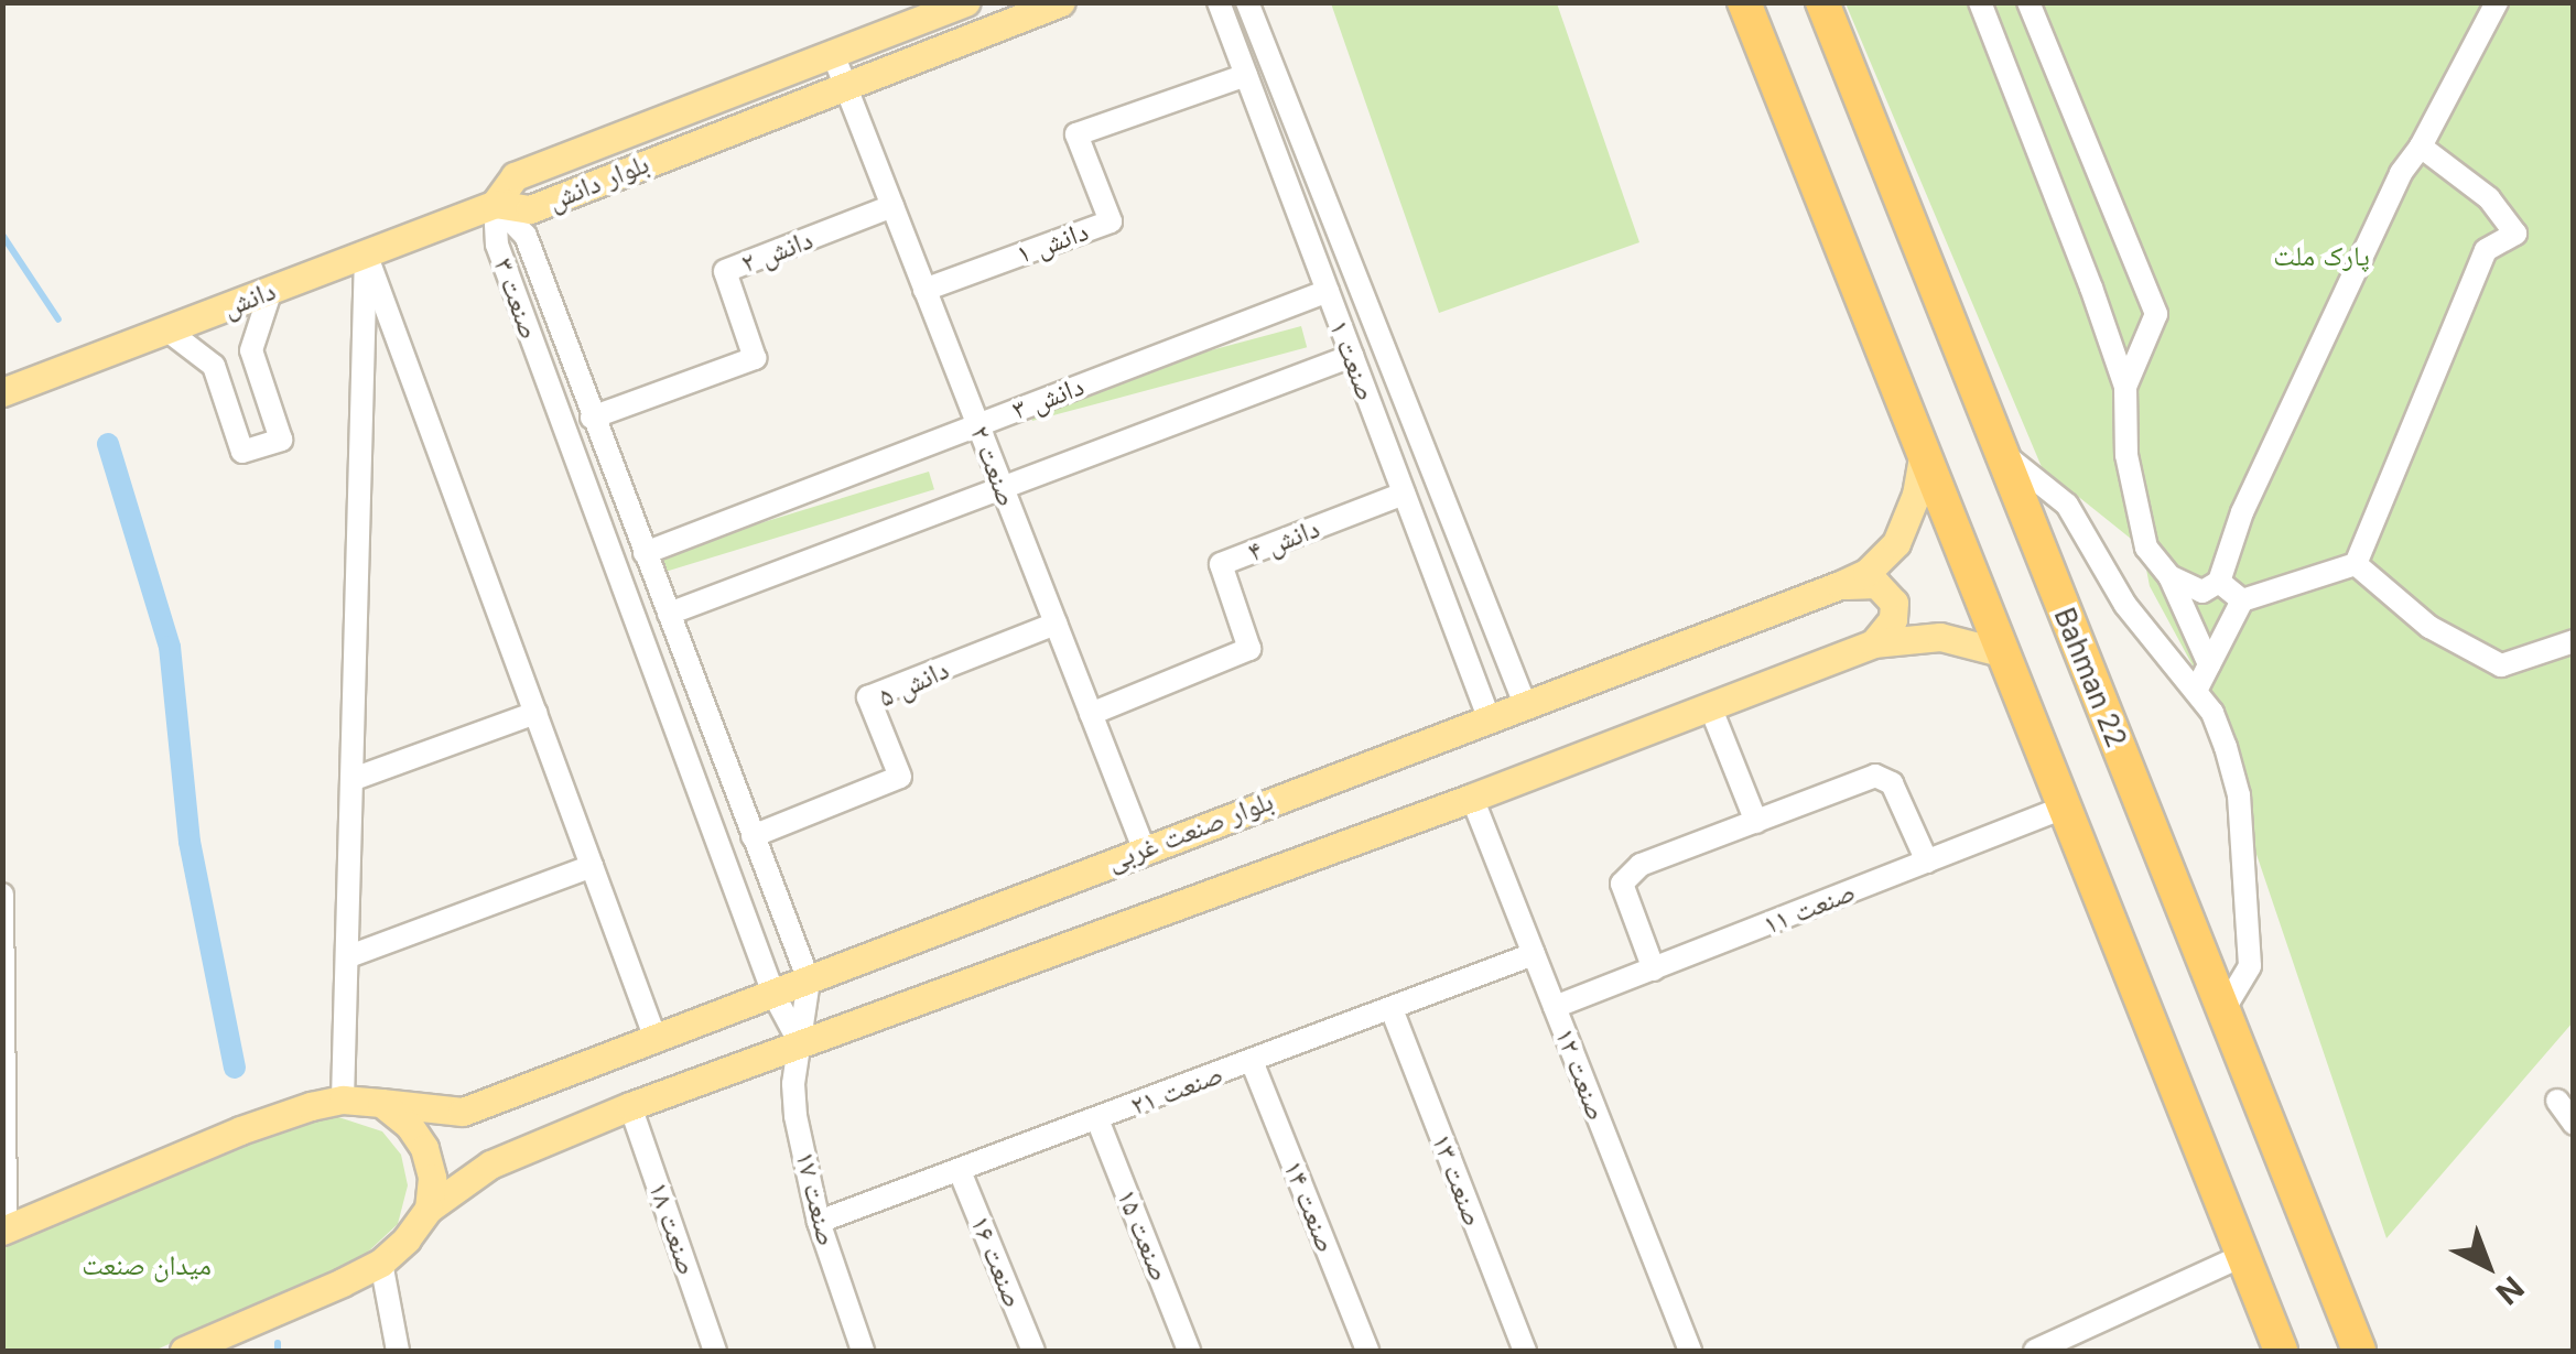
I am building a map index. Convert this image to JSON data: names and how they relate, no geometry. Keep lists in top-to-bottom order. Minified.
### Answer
{"streets":{"highway":["Bahman 22"],"main road":["بلوار دانش","دانش","بلوار صنعت غربی"],"street":["دانش ۱","دانش ۲","صنعت ۳","صنعت ۱","دانش ۳","صنعت ۲","دانش ۴","دانش ۵","صنعت ۱۱","صنعت ۱۲","صنعت ۲۱","صنعت ۱۳","صنعت ۱۷","صنعت ۱۴","صنعت ۱۸","صنعت ۱۵","صنعت ۱۶"]},"crossings":[["بلوار دانش","دانش"],["بلوار دانش","صنعت ۳"],["بلوار دانش","صنعت ۲"],["دانش ۱","صنعت ۱"],["دانش ۱","صنعت ۲"],["دانش ۲","صنعت ۳"],["دانش ۲","صنعت ۲"],["دانش","صنعت ۳"],["صنعت ۳","دانش ۳"],["صنعت ۳","دانش ۵"],["صنعت ۳","بلوار صنعت غربی"],["صنعت ۳","صنعت ۱۷"],["صنعت ۱","دانش ۳"],["صنعت ۱","دانش ۴"],["صنعت ۱","بلوار صنعت غربی"],["دانش ۳","صنعت ۲"],["صنعت ۲","دانش ۴"],["صنعت ۲","دانش ۵"],["صنعت ۲","بلوار صنعت غربی"],["بلوار صنعت غربی","صنعت ۱۷"],["صنعت ۱۱","صنعت ۱۲"],["صنعت ۱۲","صنعت ۲۱"],["صنعت ۲۱","صنعت ۱۳"],["صنعت ۲۱","صنعت ۱۷"],["صنعت ۲۱","صنعت ۱۴"],["صنعت ۲۱","صنعت ۱۵"],["صنعت ۲۱","صنعت ۱۶"]],"parks":["پارک ملت","میدان صنعت"],"north":"bottom right"}
